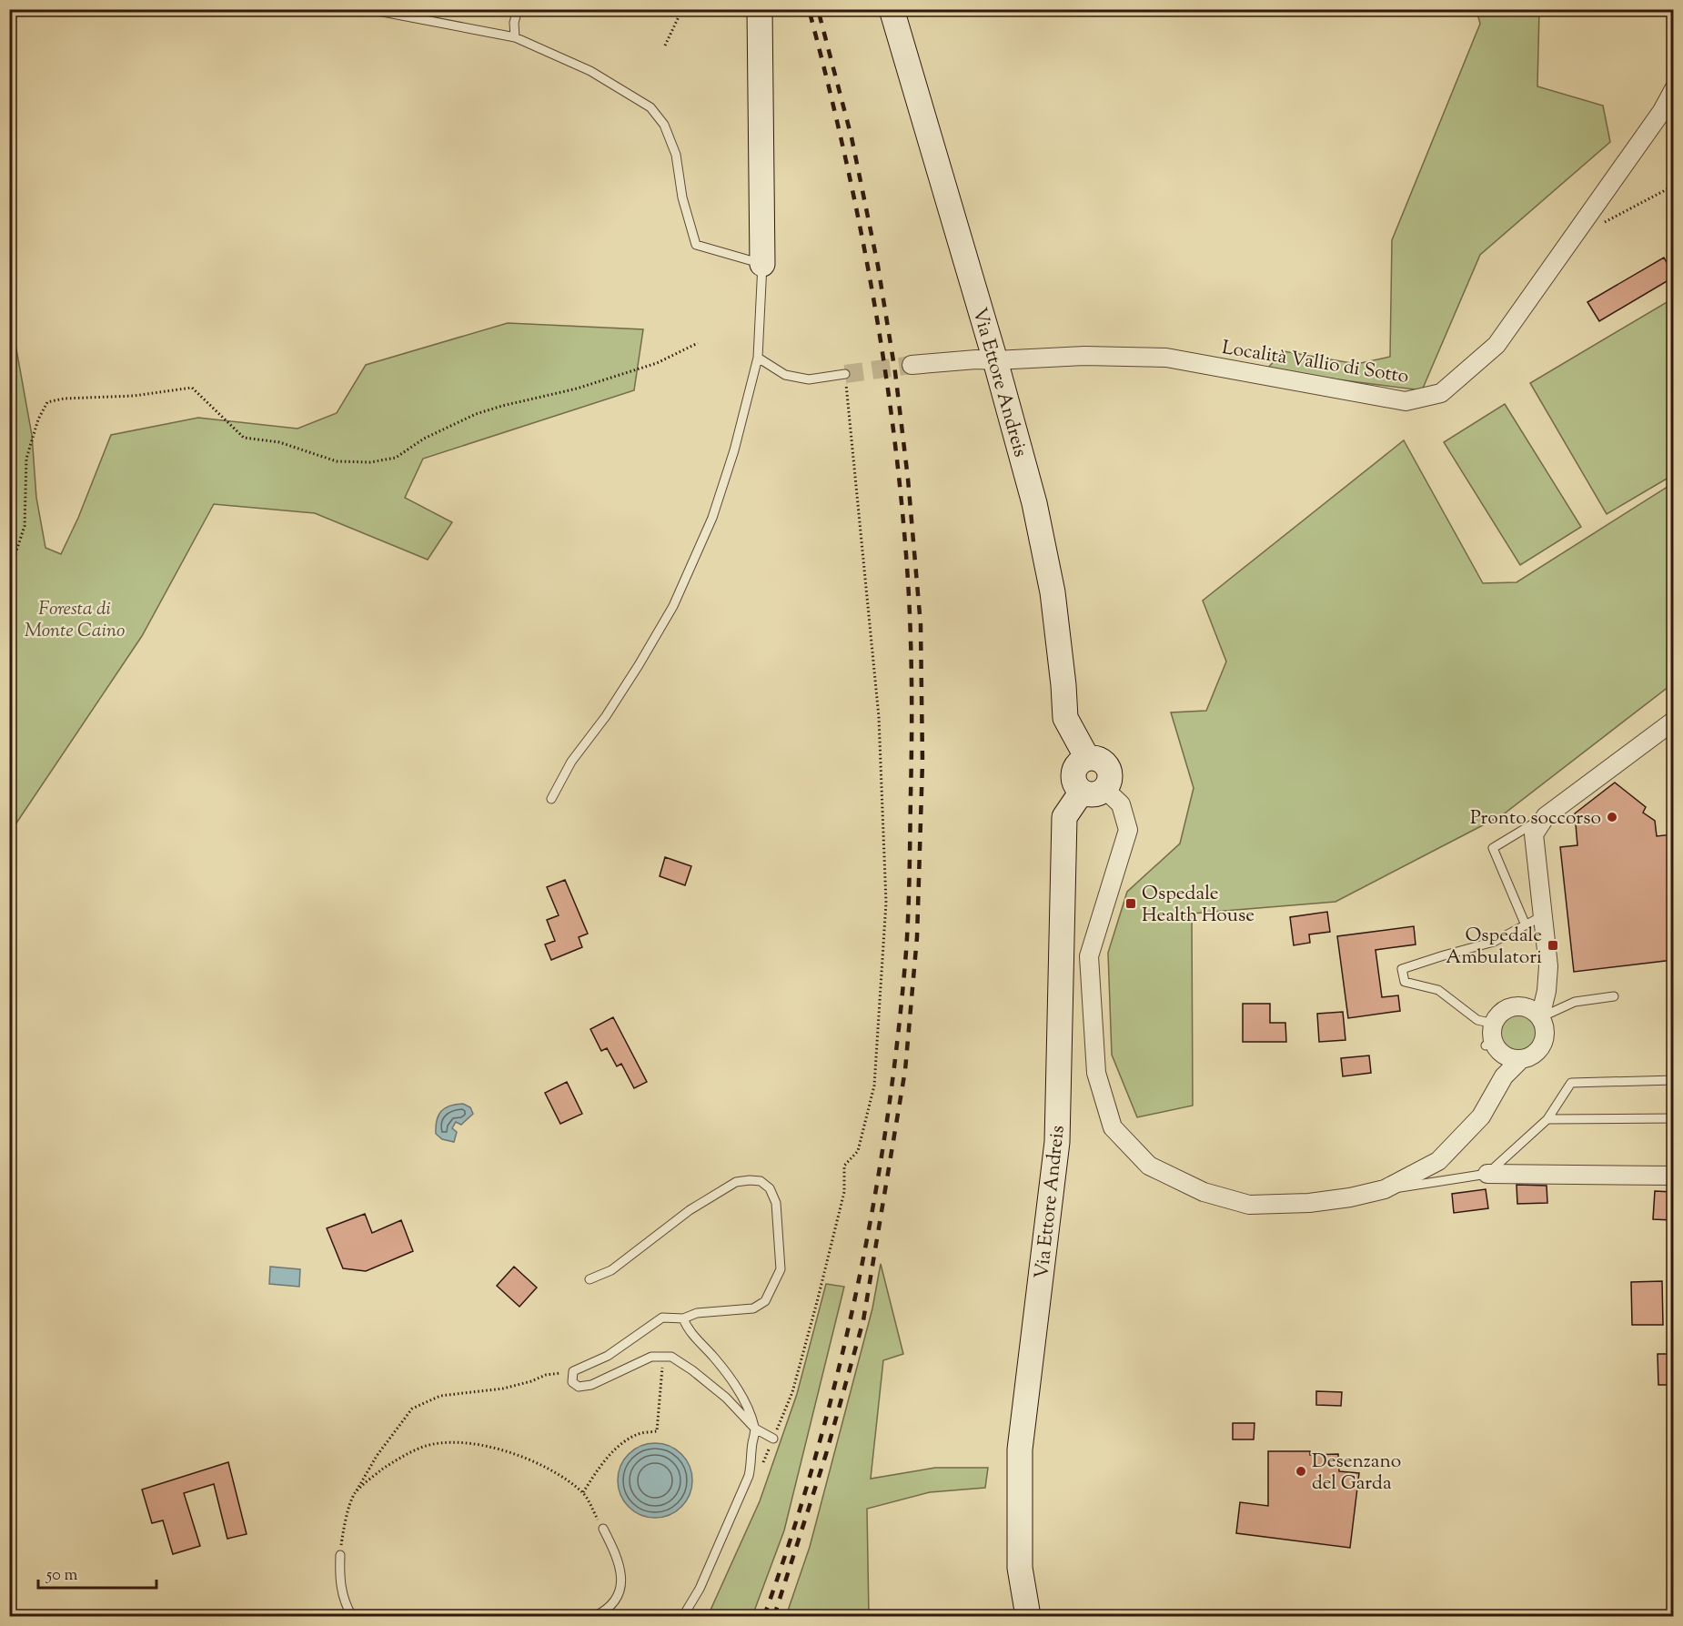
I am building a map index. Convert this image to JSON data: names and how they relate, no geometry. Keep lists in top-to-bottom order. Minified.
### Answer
{"streets":{"street":["Località Vallio di Sotto","Via Ettore Andreis"]},"crossings":[["Località Vallio di Sotto","Via Ettore Andreis"]],"parks":["Foresta di Monte Caino"],"places":{"other":["Pronto soccorso","Desenzano del Garda"],"transit":["Ospedale Health House","Ospedale Ambulatori"]},"scale_bar":"50 m"}
